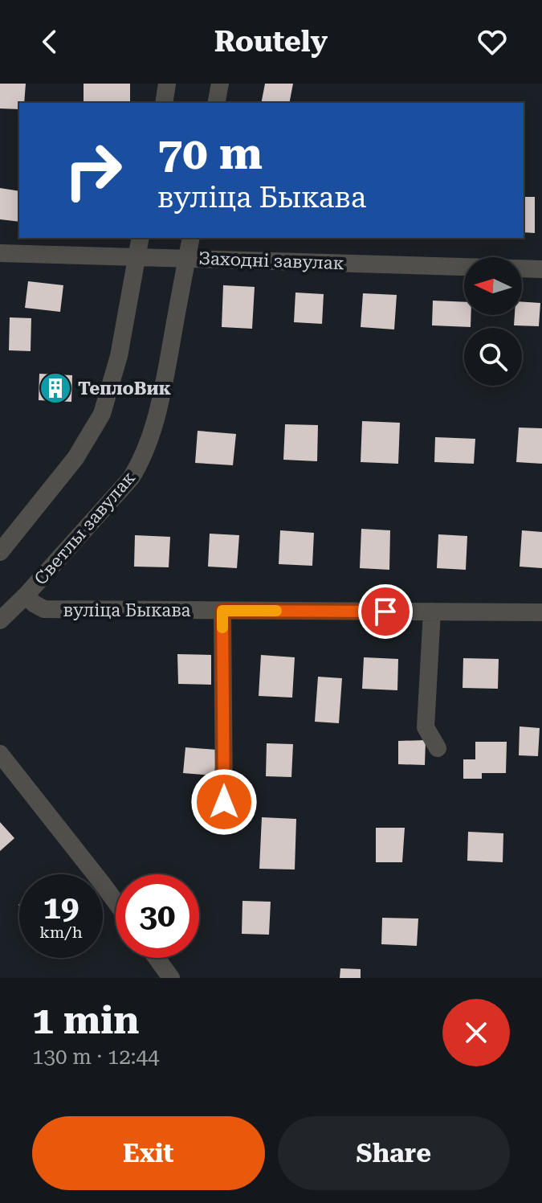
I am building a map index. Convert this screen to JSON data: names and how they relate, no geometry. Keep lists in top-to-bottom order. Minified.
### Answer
{"streets":{"street":["Заходні завулак","Светлы завулак","вуліца Быкава"]},"crossings":[["Заходні завулак","Светлы завулак"],["Светлы завулак","вуліца Быкава"]],"places":{"building":["ТеплоВик"]},"north":"left","page":{"header":"Routely","turn":["70 m","вуліца Быкава"],"speed":"19 km/h","limit":"30","heading":["1 min","130 m · 12:44"],"buttons":["Exit","Share"]}}
